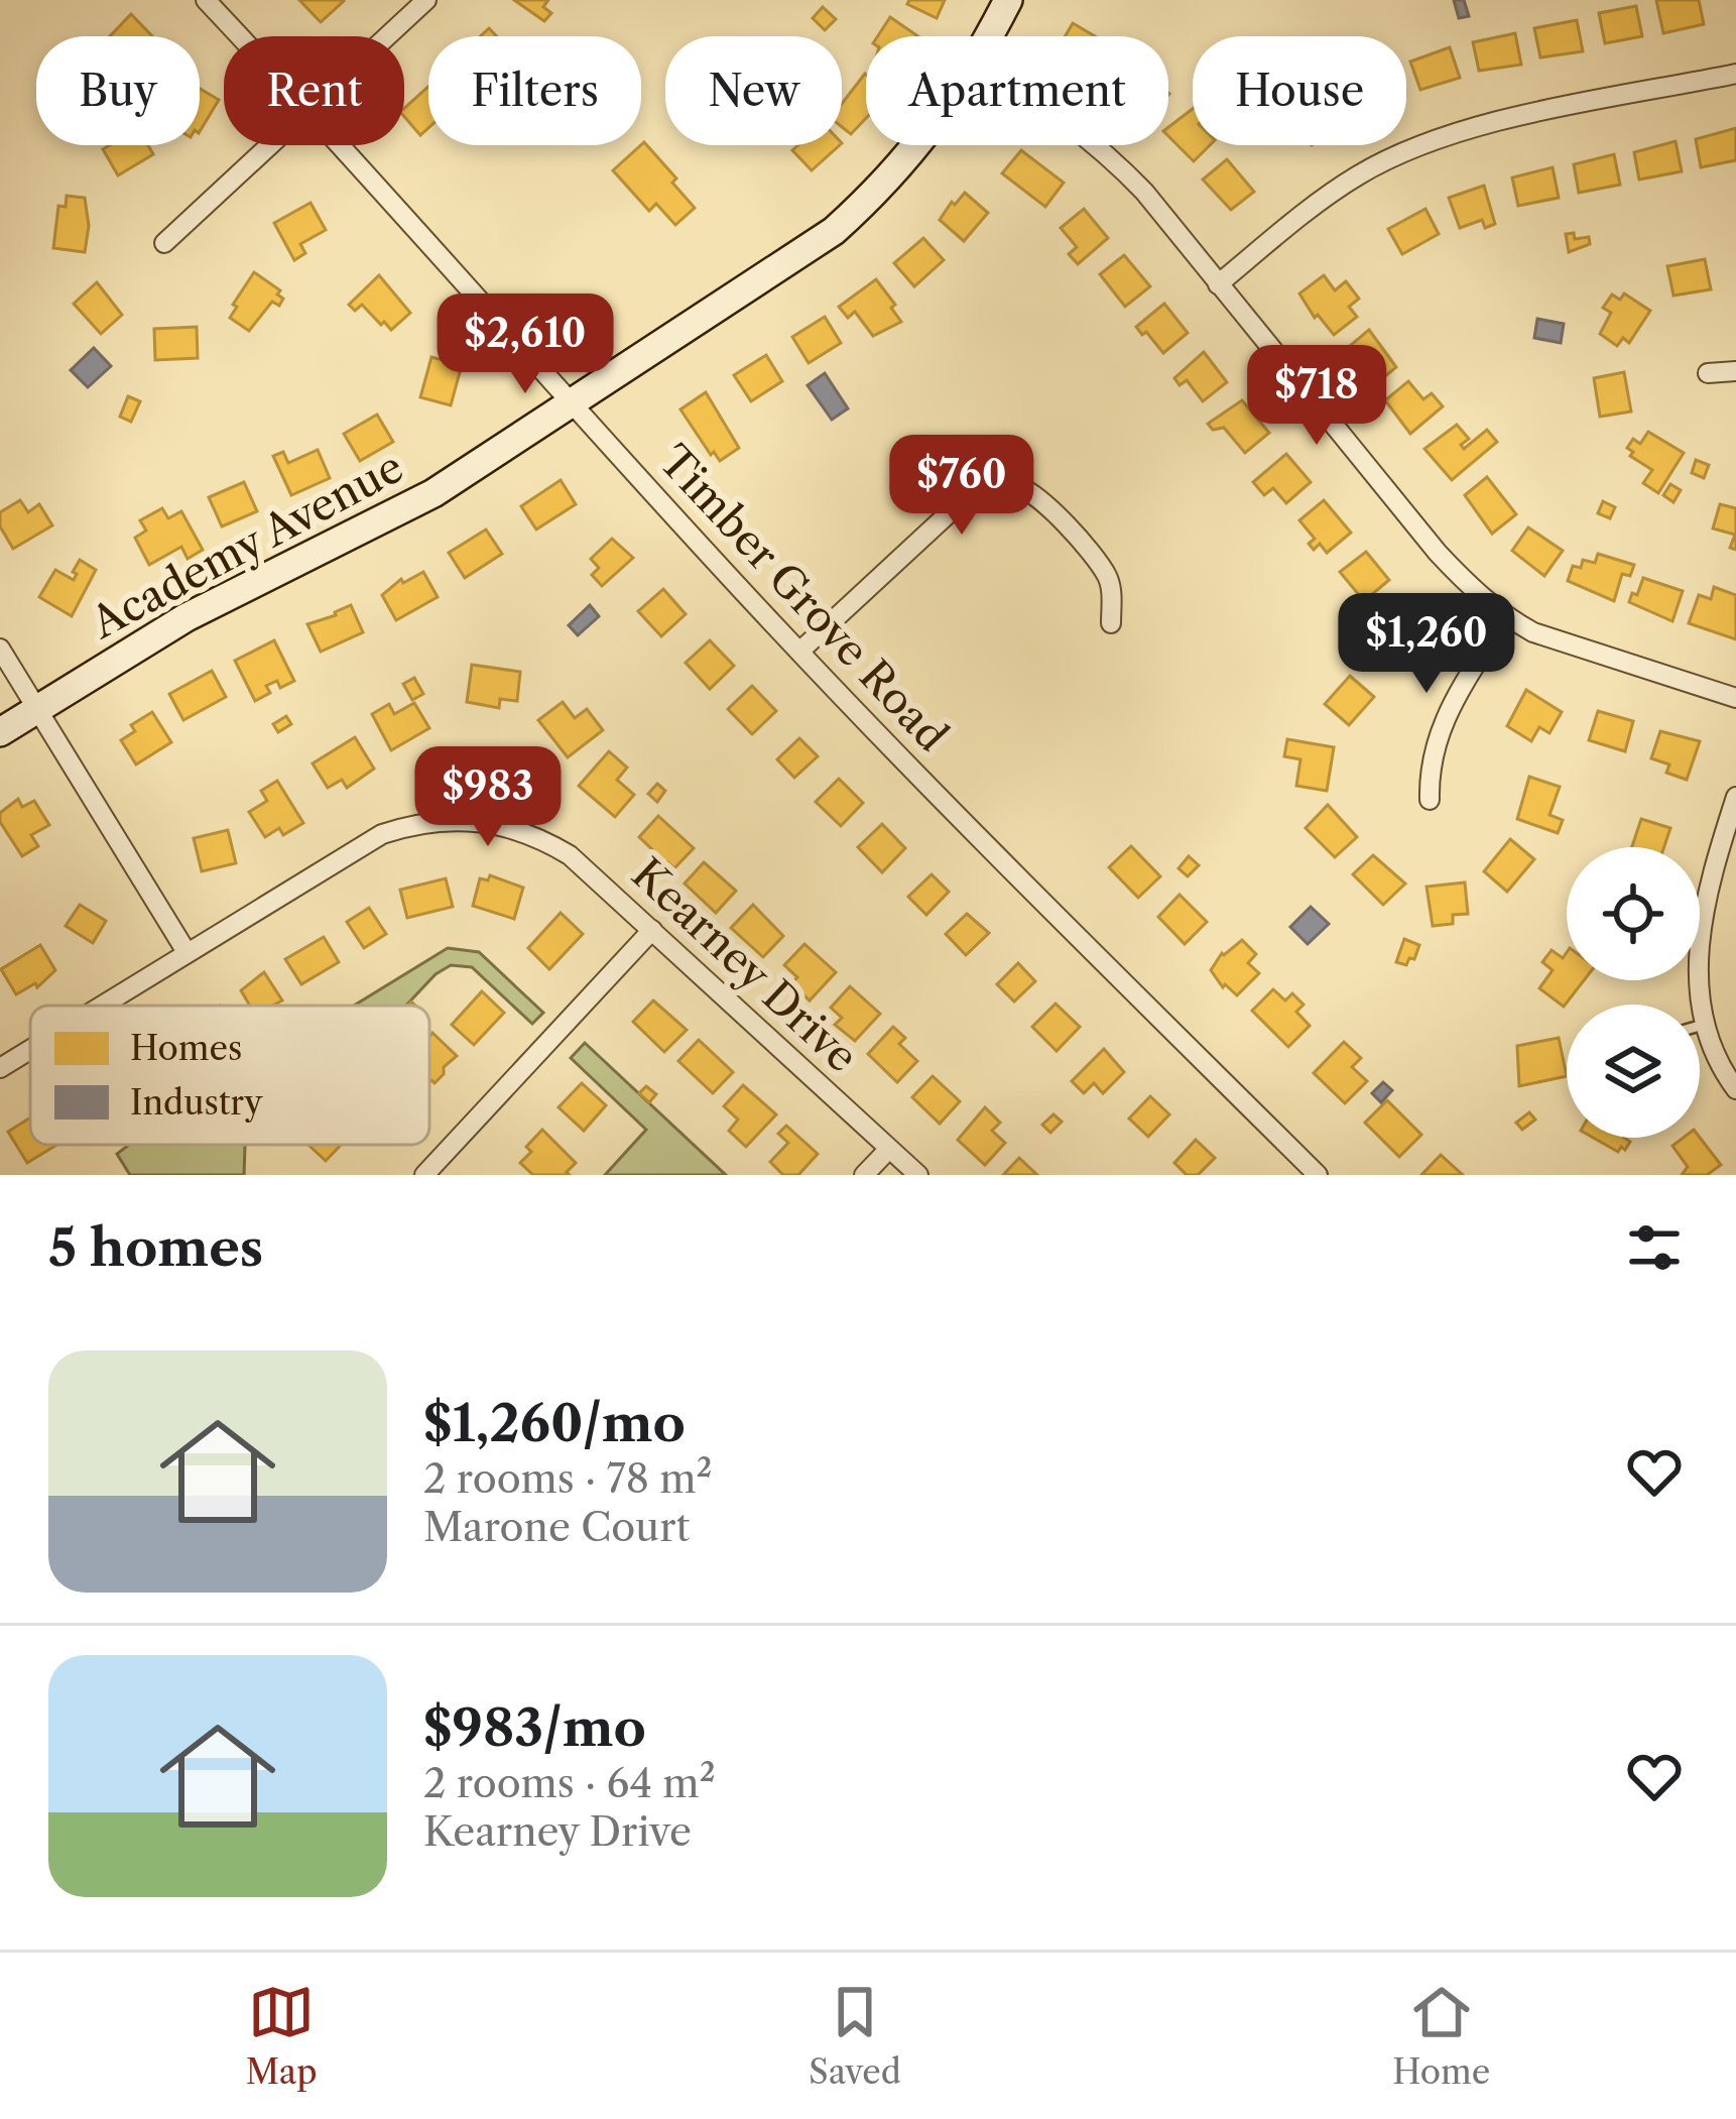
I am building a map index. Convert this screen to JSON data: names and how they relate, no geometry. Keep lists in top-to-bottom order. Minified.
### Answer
{"streets":{"street":["Academy Avenue","Timber Grove Road","Kearney Drive"]},"crossings":[["Academy Avenue","Timber Grove Road"]],"legend":["Homes","Industry"],"page":{"chip":["Buy","Rent","Filters","New","Apartment","House"],"price":["$2,610","$718","$760","$1,260","$983"],"heading":"5 homes","list":[{"name":"$1,260/mo","note":"2 rooms · 78 m² · Marone Court"},{"name":"$983/mo","note":"2 rooms · 64 m² · Kearney Drive"}],"tabs":["Map","Saved","Home"]}}
